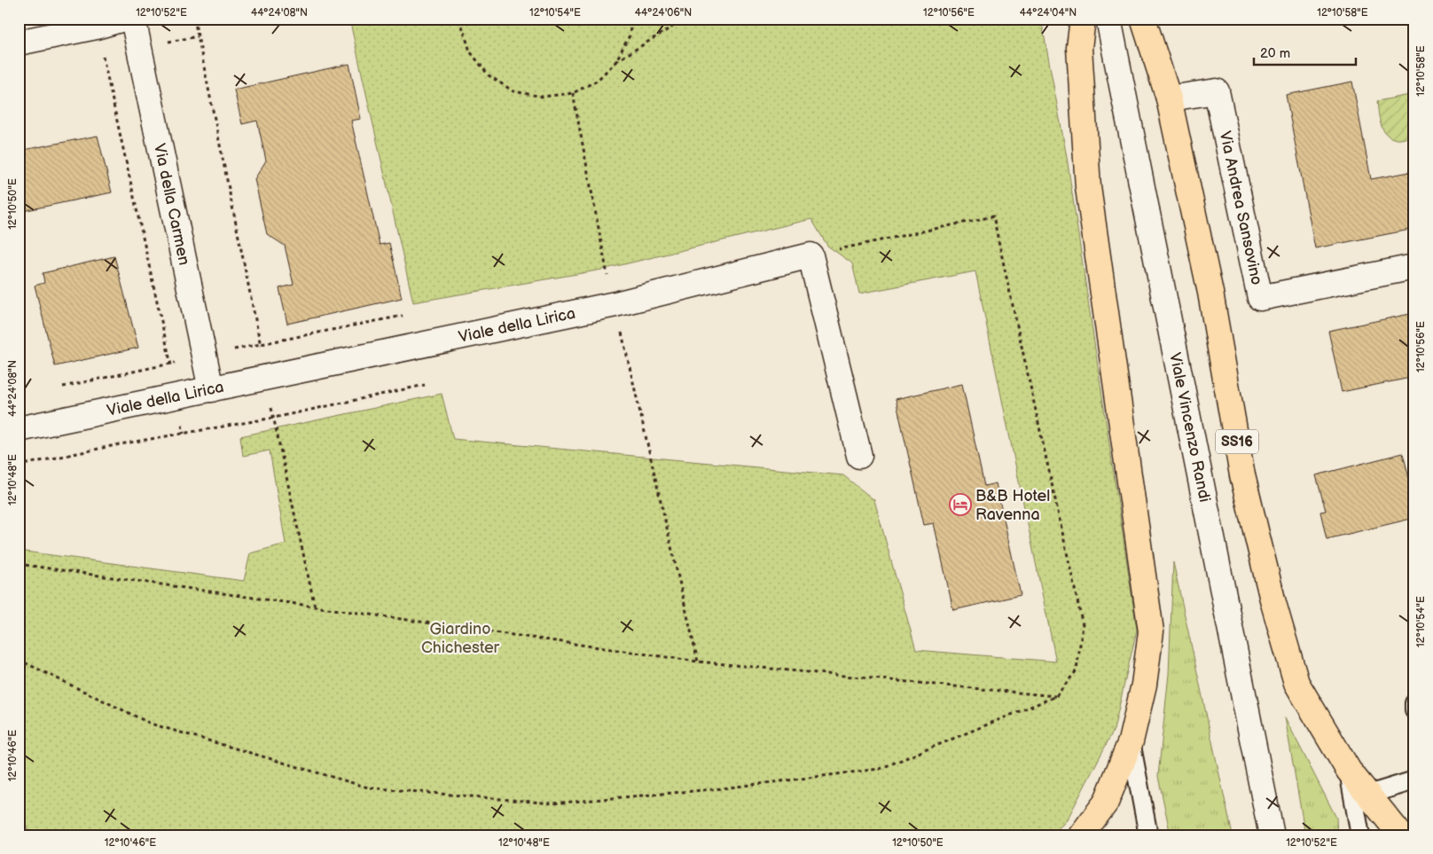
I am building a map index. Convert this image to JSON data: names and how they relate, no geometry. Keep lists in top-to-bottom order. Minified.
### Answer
{"streets":{"highway":["SS16"],"street":["Via della Carmen","Via Andrea Sansovino","Viale della Lirica","Viale Vincenzo Randi"]},"crossings":[["Via della Carmen","Viale della Lirica"],["Via Andrea Sansovino","SS16"]],"parks":["Giardino Chichester"],"places":{"hotel":["B&B Hotel Ravenna"]},"scale_bar":"20 m","coordinates":["12°10'52\"E","44°24'08\"N","12°10'54\"E","44°24'06\"N","12°10'56\"E","44°24'04\"N","12°10'58\"E","12°10'50\"E","12°10'48\"E","12°10'46\"E"]}
